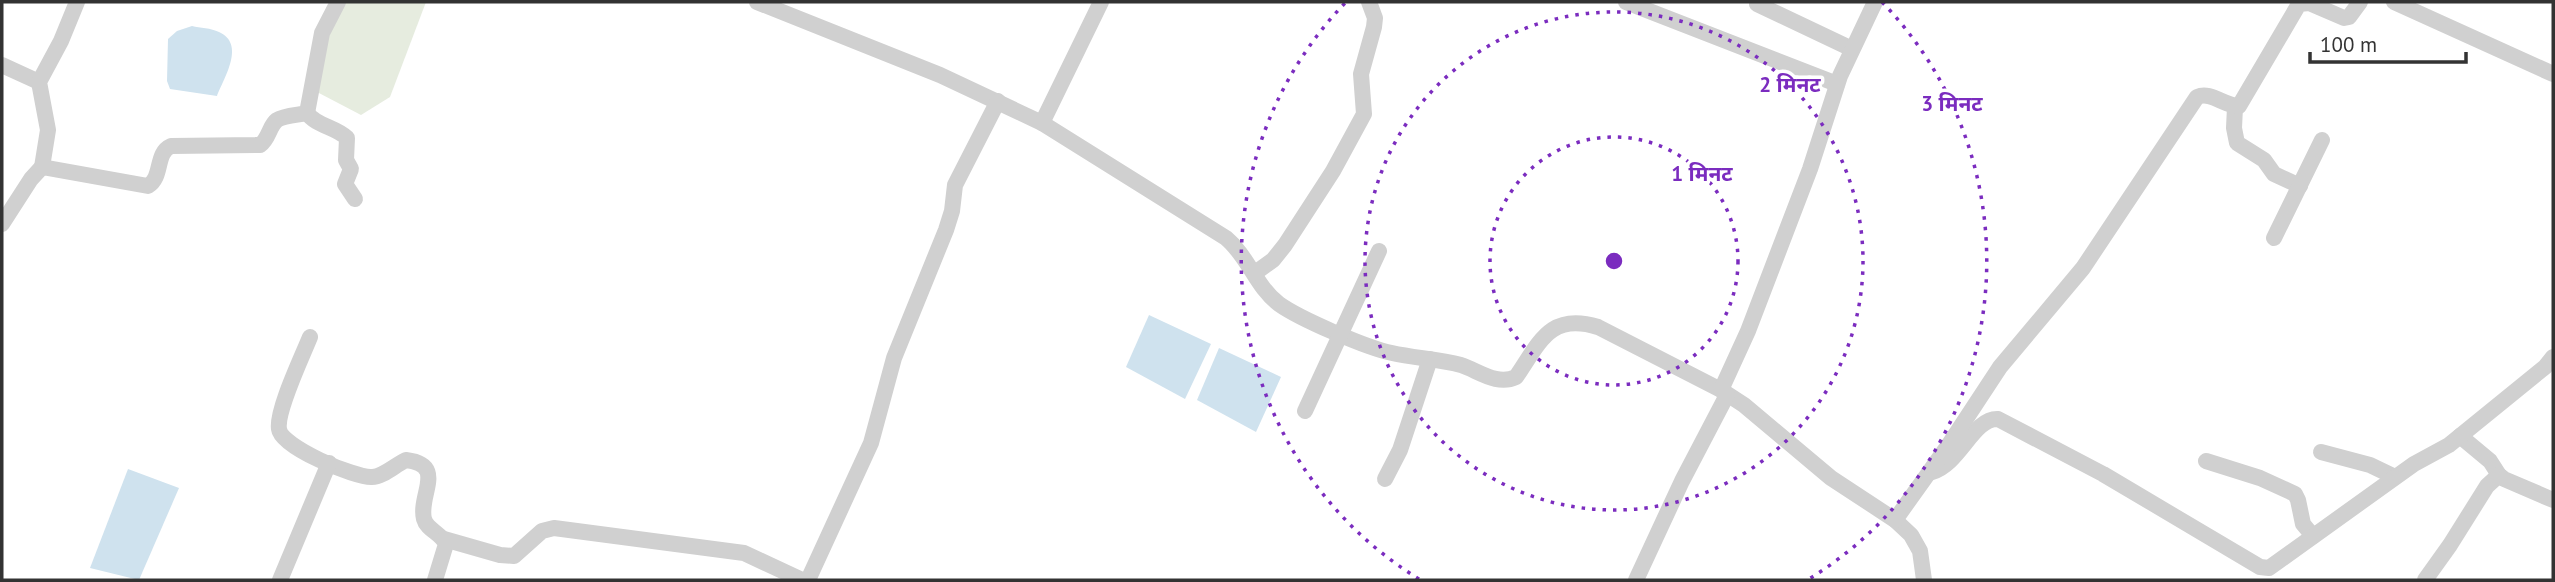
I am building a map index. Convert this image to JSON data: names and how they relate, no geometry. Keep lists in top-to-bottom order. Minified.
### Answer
{"scale_bar":"100 m","rings":["2 मिनट","3 मिनट","1 मिनट"]}
